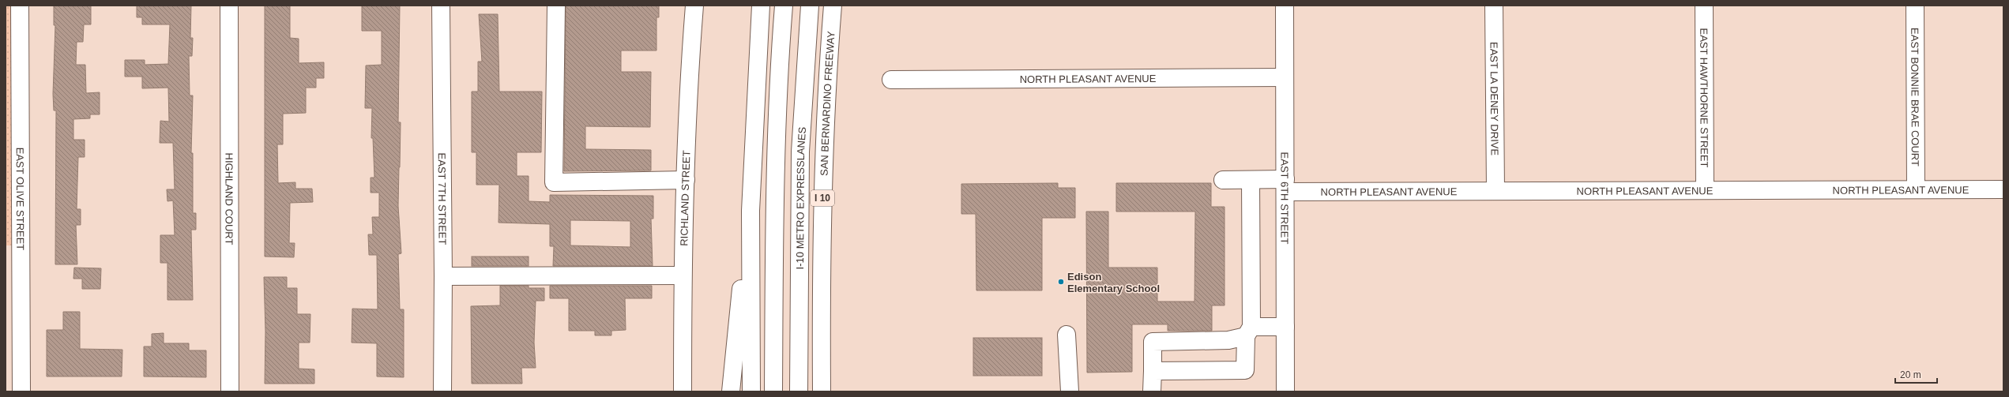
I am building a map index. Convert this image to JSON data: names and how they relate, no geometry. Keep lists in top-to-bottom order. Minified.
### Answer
{"streets":{"main road":["NORTH PLEASANT AVENUE","EAST BONNIE BRAE COURT","EAST HAWTHORNE STREET","EAST LA DENEY DRIVE","SAN BERNARDINO FREEWAY","HIGHLAND COURT","EAST 7TH STREET","RICHLAND STREET","I-10 METRO EXPRESSLANES","I 10","EAST 6TH STREET","EAST OLIVE STREET"]},"crossings":[["NORTH PLEASANT AVENUE","EAST BONNIE BRAE COURT"],["NORTH PLEASANT AVENUE","EAST HAWTHORNE STREET"],["NORTH PLEASANT AVENUE","EAST LA DENEY DRIVE"],["NORTH PLEASANT AVENUE","EAST 6TH STREET"]],"places":["Edison Elementary School"],"scale_bar":"20 m"}
